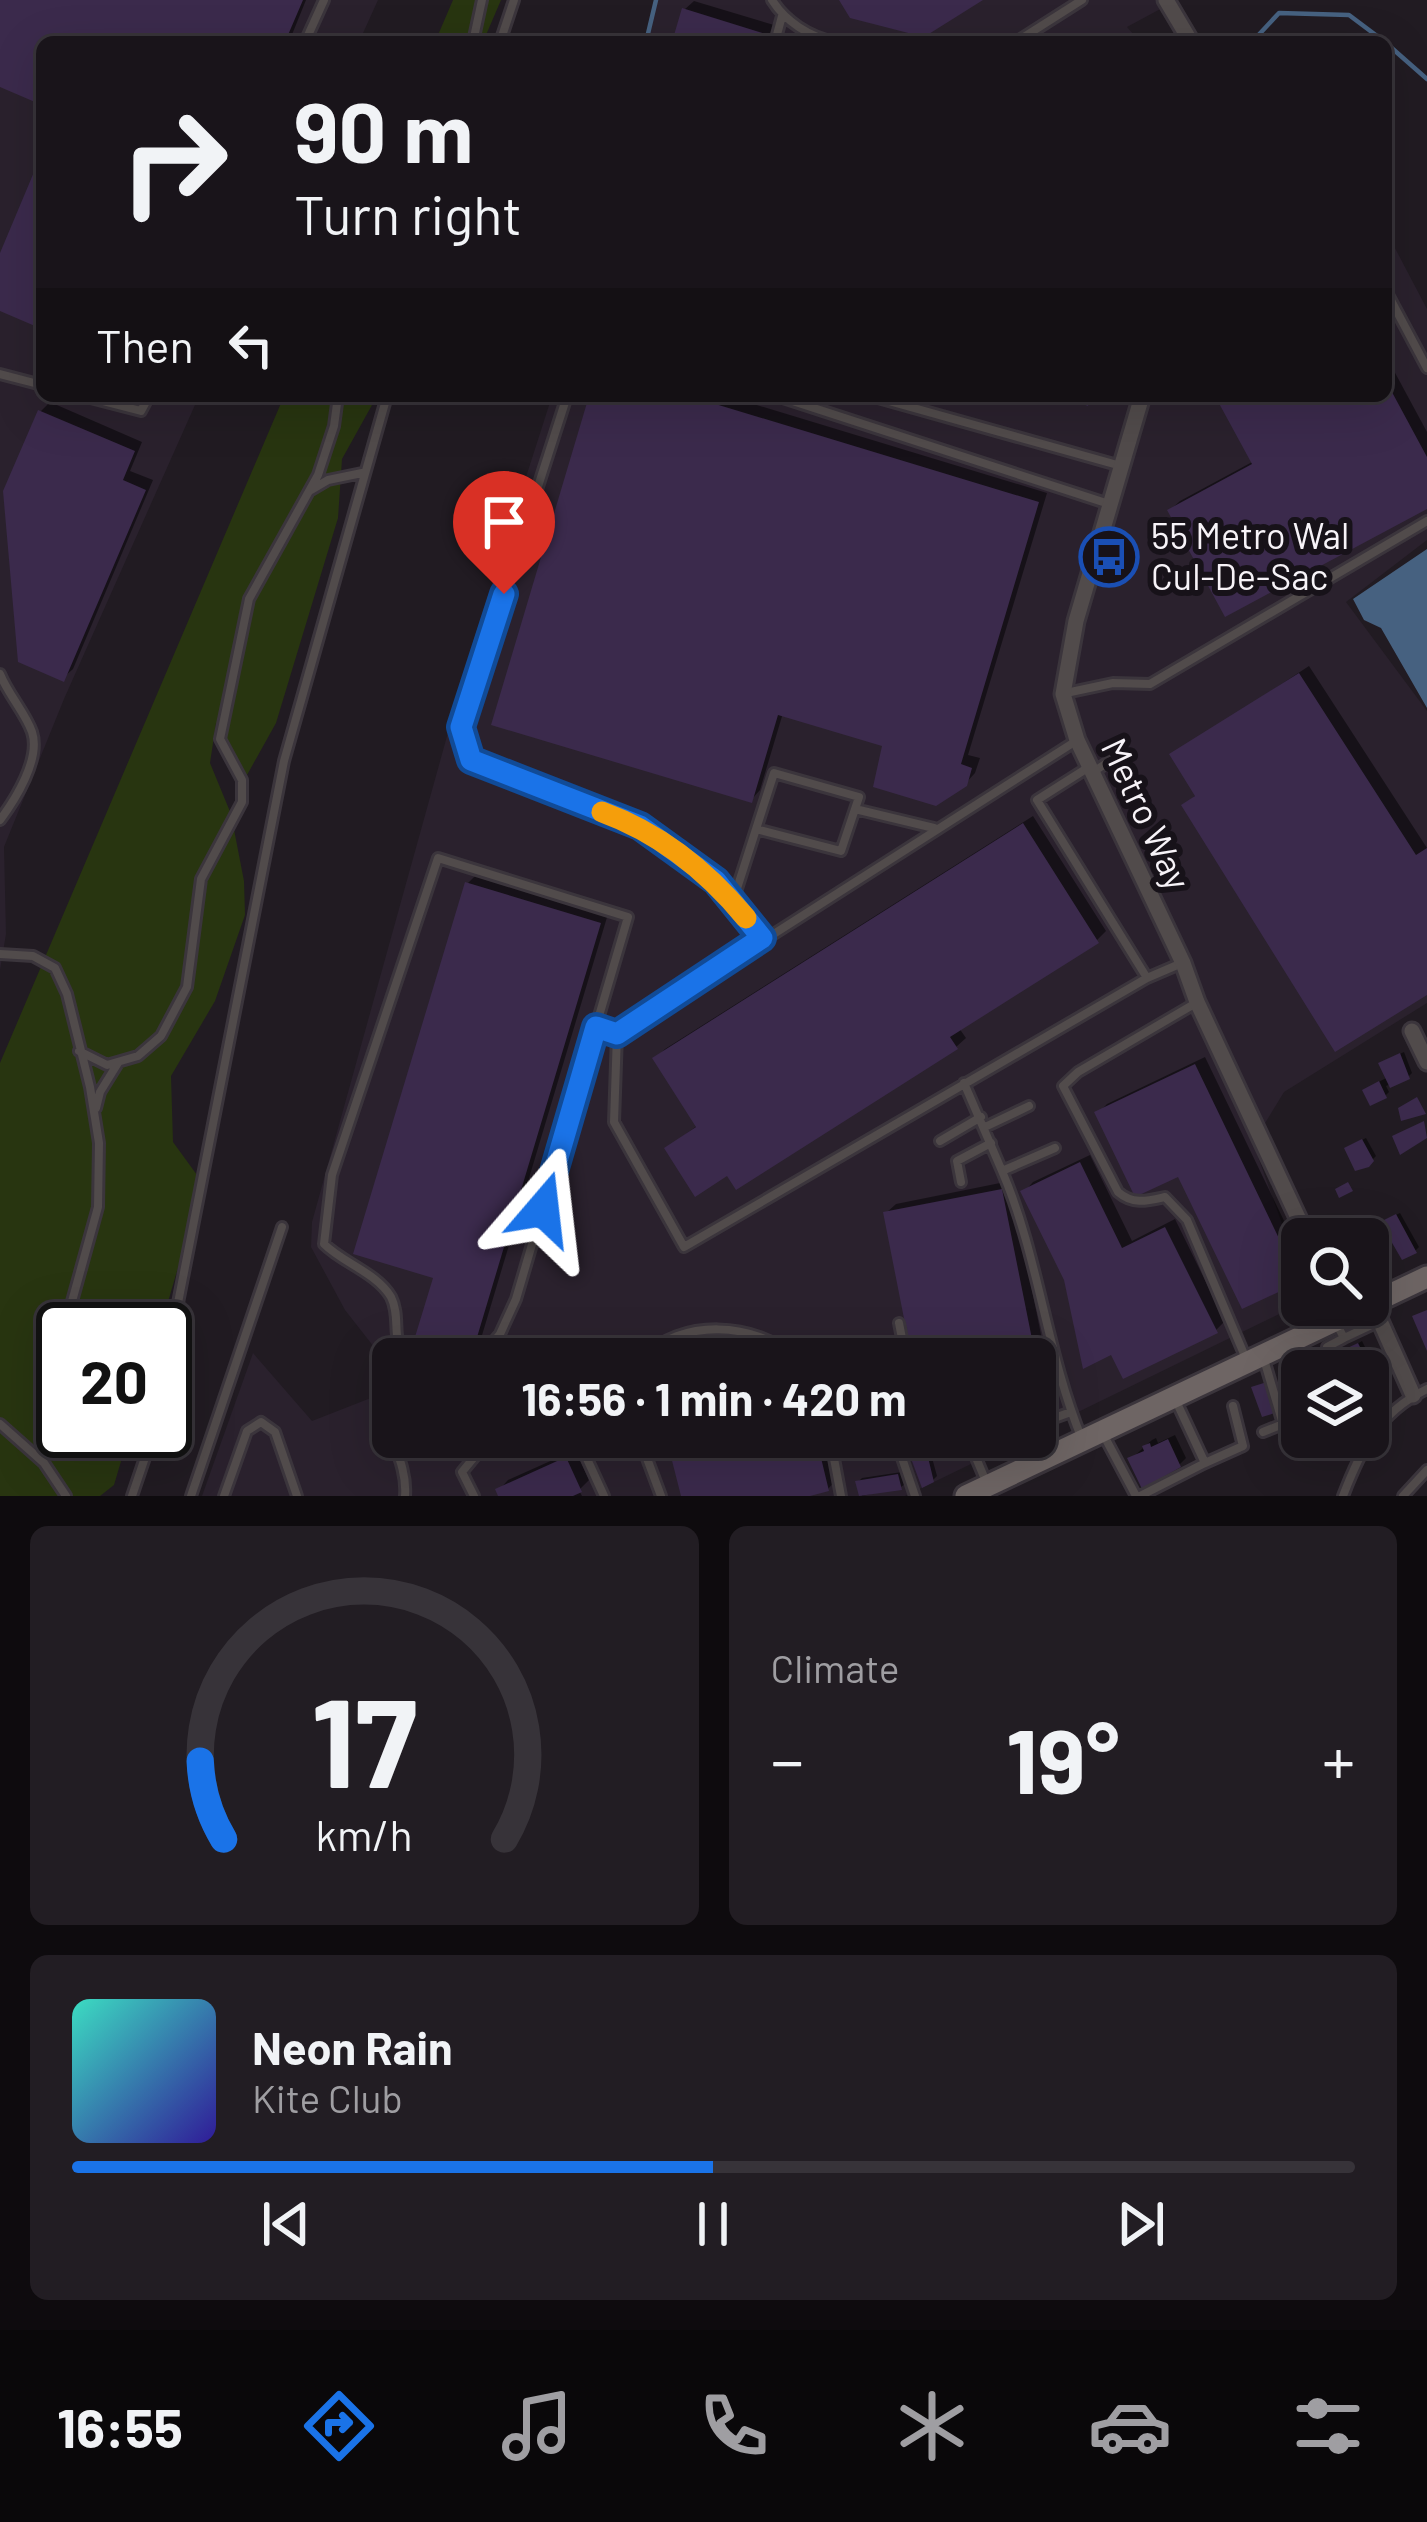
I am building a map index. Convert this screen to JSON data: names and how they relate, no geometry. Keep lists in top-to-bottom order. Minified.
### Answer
{"streets":{"street":["Metro Way"]},"places":{"bus stop":["55 Metro Wal Cul-De-Sac"]},"page":{"turn":["90 m","Turn right"],"then":"Then","limit":"20","trip":"16:56 · 1 min · 420 m","tile":"Climate","heat":["−","19°","+"],"song":["Neon Rain","Kite Club"],"tabs":"16:55","gauge":["17","km/h"]}}
